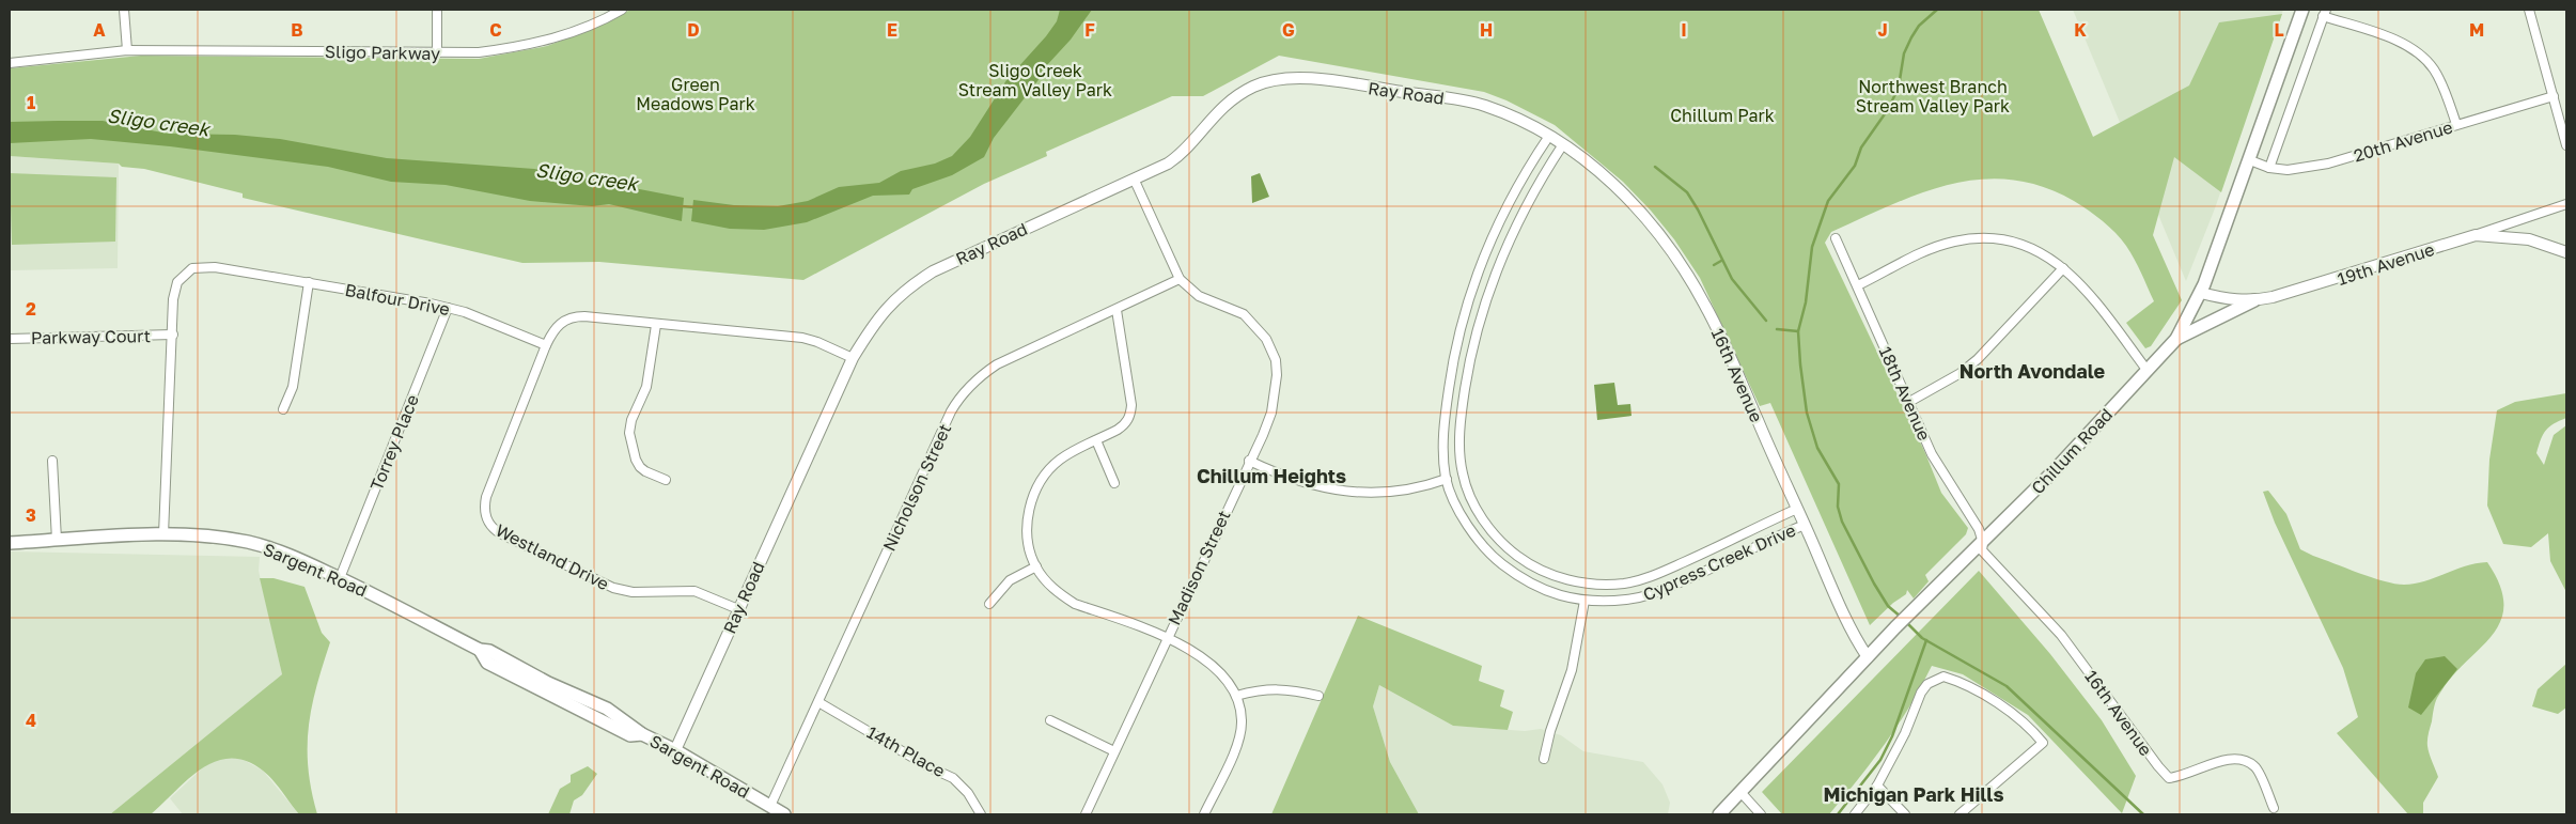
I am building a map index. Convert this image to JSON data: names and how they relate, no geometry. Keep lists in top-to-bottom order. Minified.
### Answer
{"streets":{"main road":["Chillum Road","Sargent Road"],"street":["Sligo Parkway","Ray Road","20th Avenue","19th Avenue","Balfour Drive","Parkway Court","16th Avenue","18th Avenue","Torrey Place","Nicholson Street","Westland Drive","Cypress Creek Drive","Madison Street","14th Place"]},"crossings":[["Ray Road","16th Avenue"],["Ray Road","Westland Drive"],["Ray Road","Cypress Creek Drive"],["Ray Road","Madison Street"],["Ray Road","Sargent Road"],["20th Avenue","Chillum Road"],["19th Avenue","Chillum Road"],["Balfour Drive","Parkway Court"],["Balfour Drive","Torrey Place"],["Balfour Drive","Westland Drive"],["Balfour Drive","Sargent Road"],["16th Avenue","18th Avenue"],["16th Avenue","Chillum Road"],["16th Avenue","Cypress Creek Drive"],["18th Avenue","Chillum Road"],["Torrey Place","Sargent Road"],["Nicholson Street","Madison Street"],["Nicholson Street","Sargent Road"],["Nicholson Street","14th Place"]],"districts":["North Avondale","Chillum Heights","Michigan Park Hills"],"water":["Sligo creek"],"parks":["Sligo Creek Stream Valley Park","Green Meadows Park","Northwest Branch Stream Valley Park","Chillum Park"],"grid":{"columns":["A","B","C","D","E","F","G","H","I","J","K","L","M"],"rows":["1","2","3","4"]}}
